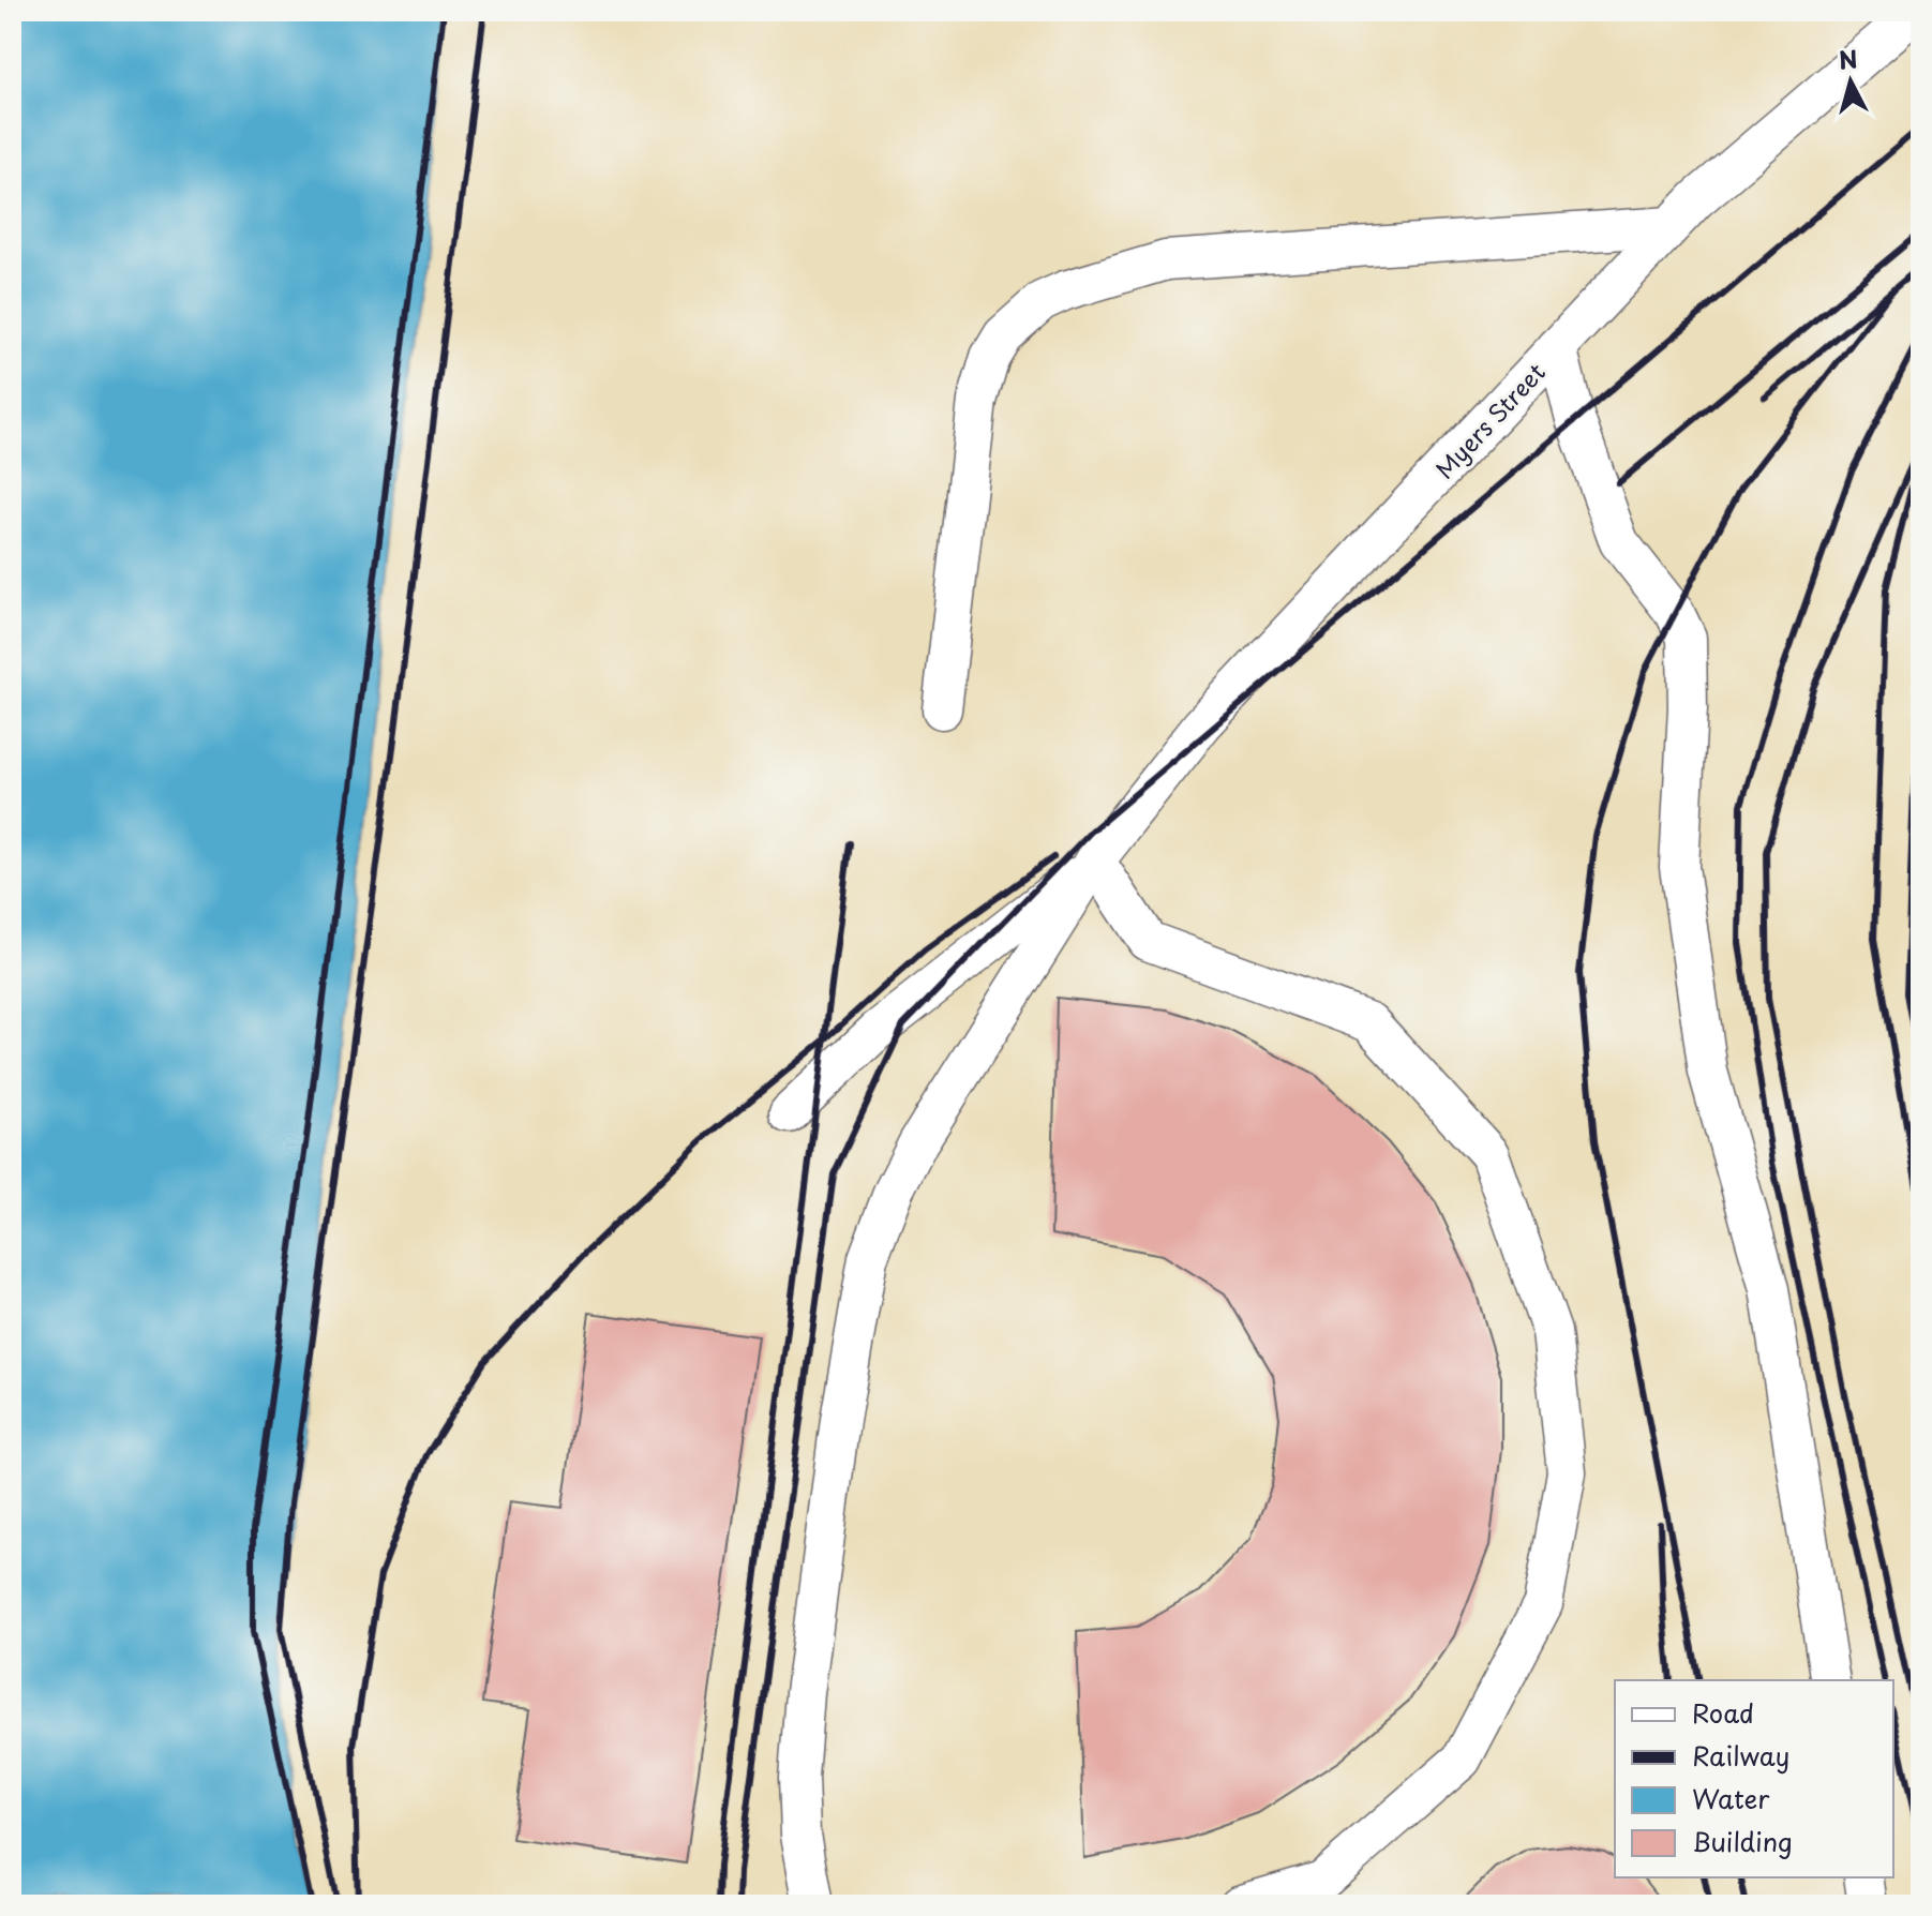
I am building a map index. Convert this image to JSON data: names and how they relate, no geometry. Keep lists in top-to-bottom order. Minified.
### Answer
{"streets":{"street":["Myers Street"]},"legend":["Road","Railway","Water","Building"],"north":"top"}
